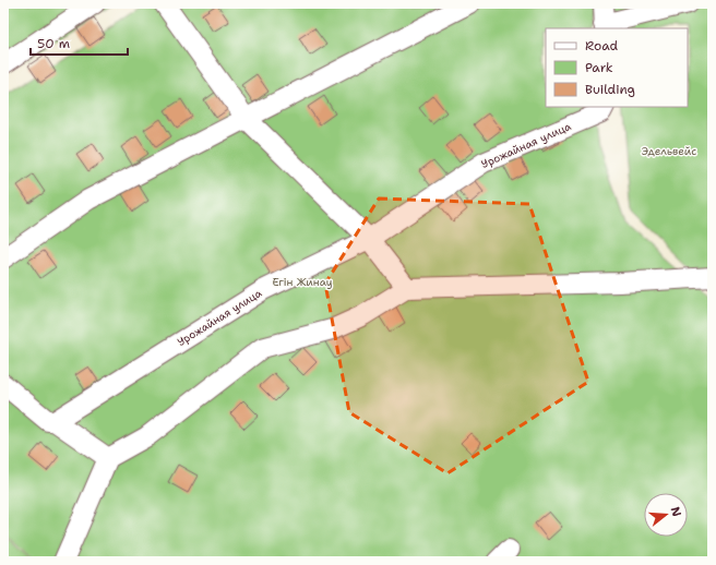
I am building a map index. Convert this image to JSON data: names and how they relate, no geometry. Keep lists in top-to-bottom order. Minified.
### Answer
{"streets":{"street":["Урожайная улица"]},"parks":["Эдельвейс","Егін Жинау"],"legend":["Road","Park","Building"],"scale_bar":"50 m","north":"right"}
